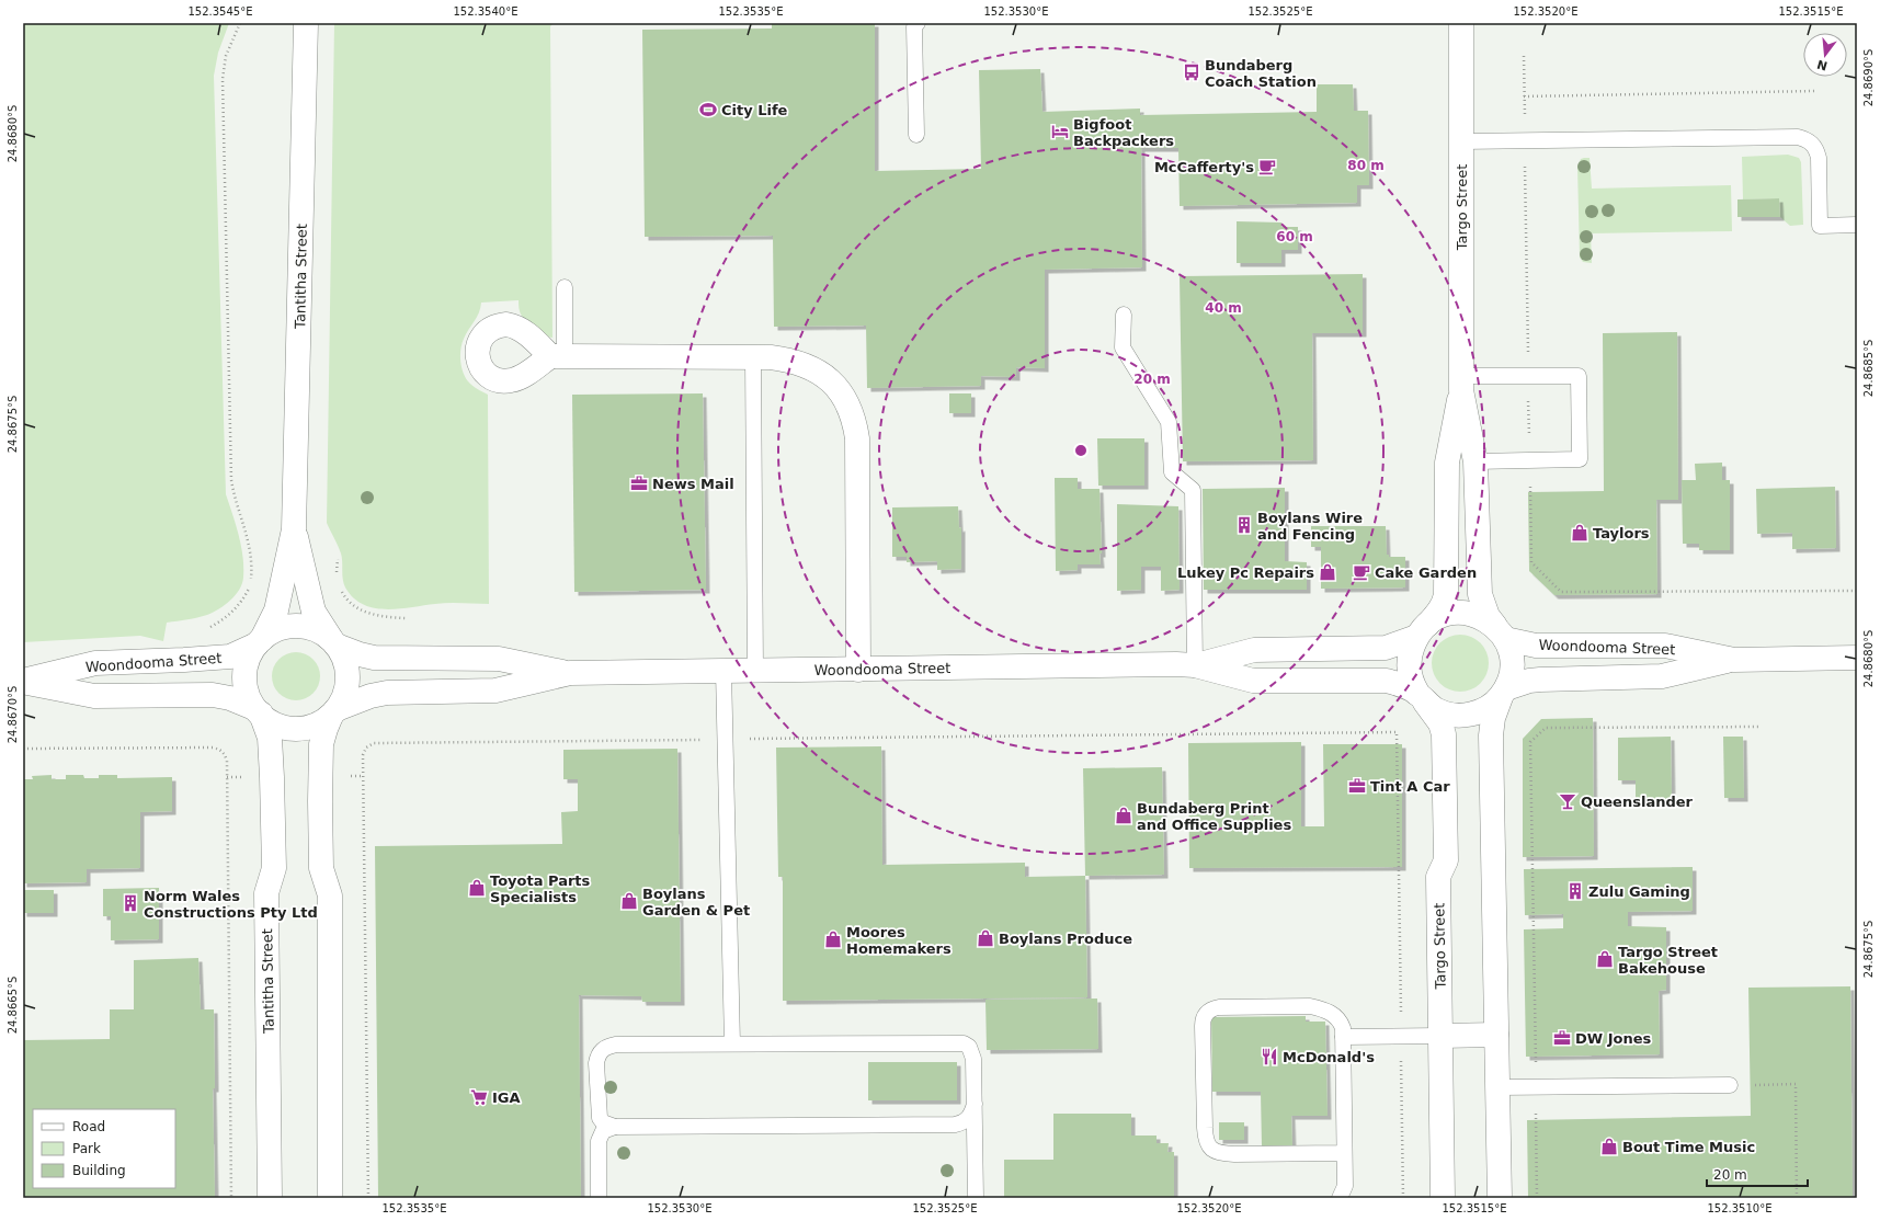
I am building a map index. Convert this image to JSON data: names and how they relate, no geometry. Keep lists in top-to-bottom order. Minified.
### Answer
{"streets":{"street":["Targo Street","Tantitha Street","Woondooma Street"]},"crossings":[["Targo Street","Woondooma Street"],["Tantitha Street","Woondooma Street"]],"places":{"bus stop":["Bundaberg Coach Station"],"sports":["City Life"],"hotel":["Bigfoot Backpackers"],"cafe":["McCafferty's","Cake Garden"],"office":["News Mail","Tint A Car","DW Jones"],"building":["Boylans Wire and Fencing","Zulu Gaming","Norm Wales Constructions Pty Ltd"],"shop":["Taylors","Lukey Pc Repairs","Bundaberg Print and Office Supplies","Toyota Parts Specialists","Boylans Garden & Pet","Boylans Produce","Moores Homemakers","Targo Street Bakehouse","Bout Time Music"],"bar":["Queenslander"],"restaurant":["McDonald's"],"supermarket":["IGA"]},"legend":["Road","Park","Building"],"scale_bar":"20 m","north":"bottom","coordinates":["152.3545°E","152.3540°E","152.3535°E","152.3530°E","152.3525°E","152.3520°E","152.3515°E","24.8690°S","24.8680°S","24.8685°S","24.8675°S","24.8670°S","24.8665°S","152.3510°E"],"rings":["80 m","60 m","40 m","20 m"]}
